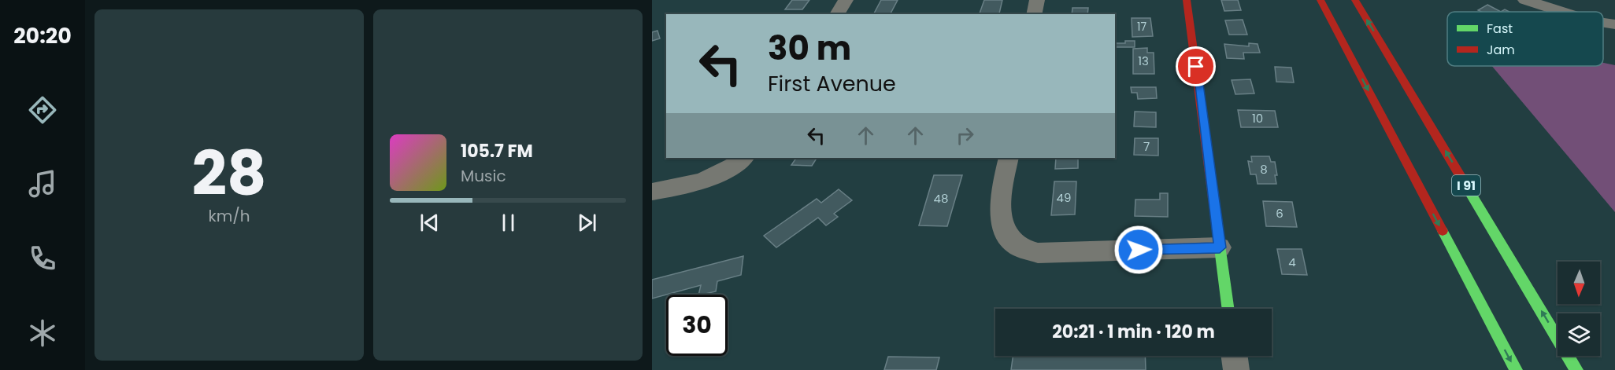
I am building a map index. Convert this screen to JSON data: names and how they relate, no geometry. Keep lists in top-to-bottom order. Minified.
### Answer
{"streets":{"main road":["I 91"]},"house_numbers":["17","13","10","7","8","49","48","6","4"],"legend":["Fast","Jam"],"north":"bottom","page":{"tabs":"20:20","tile":["28","km/h"],"turn":["30 m","First Avenue"],"song":["105.7 FM","Music"],"limit":"30","trip":"20:21 · 1 min · 120 m"}}
